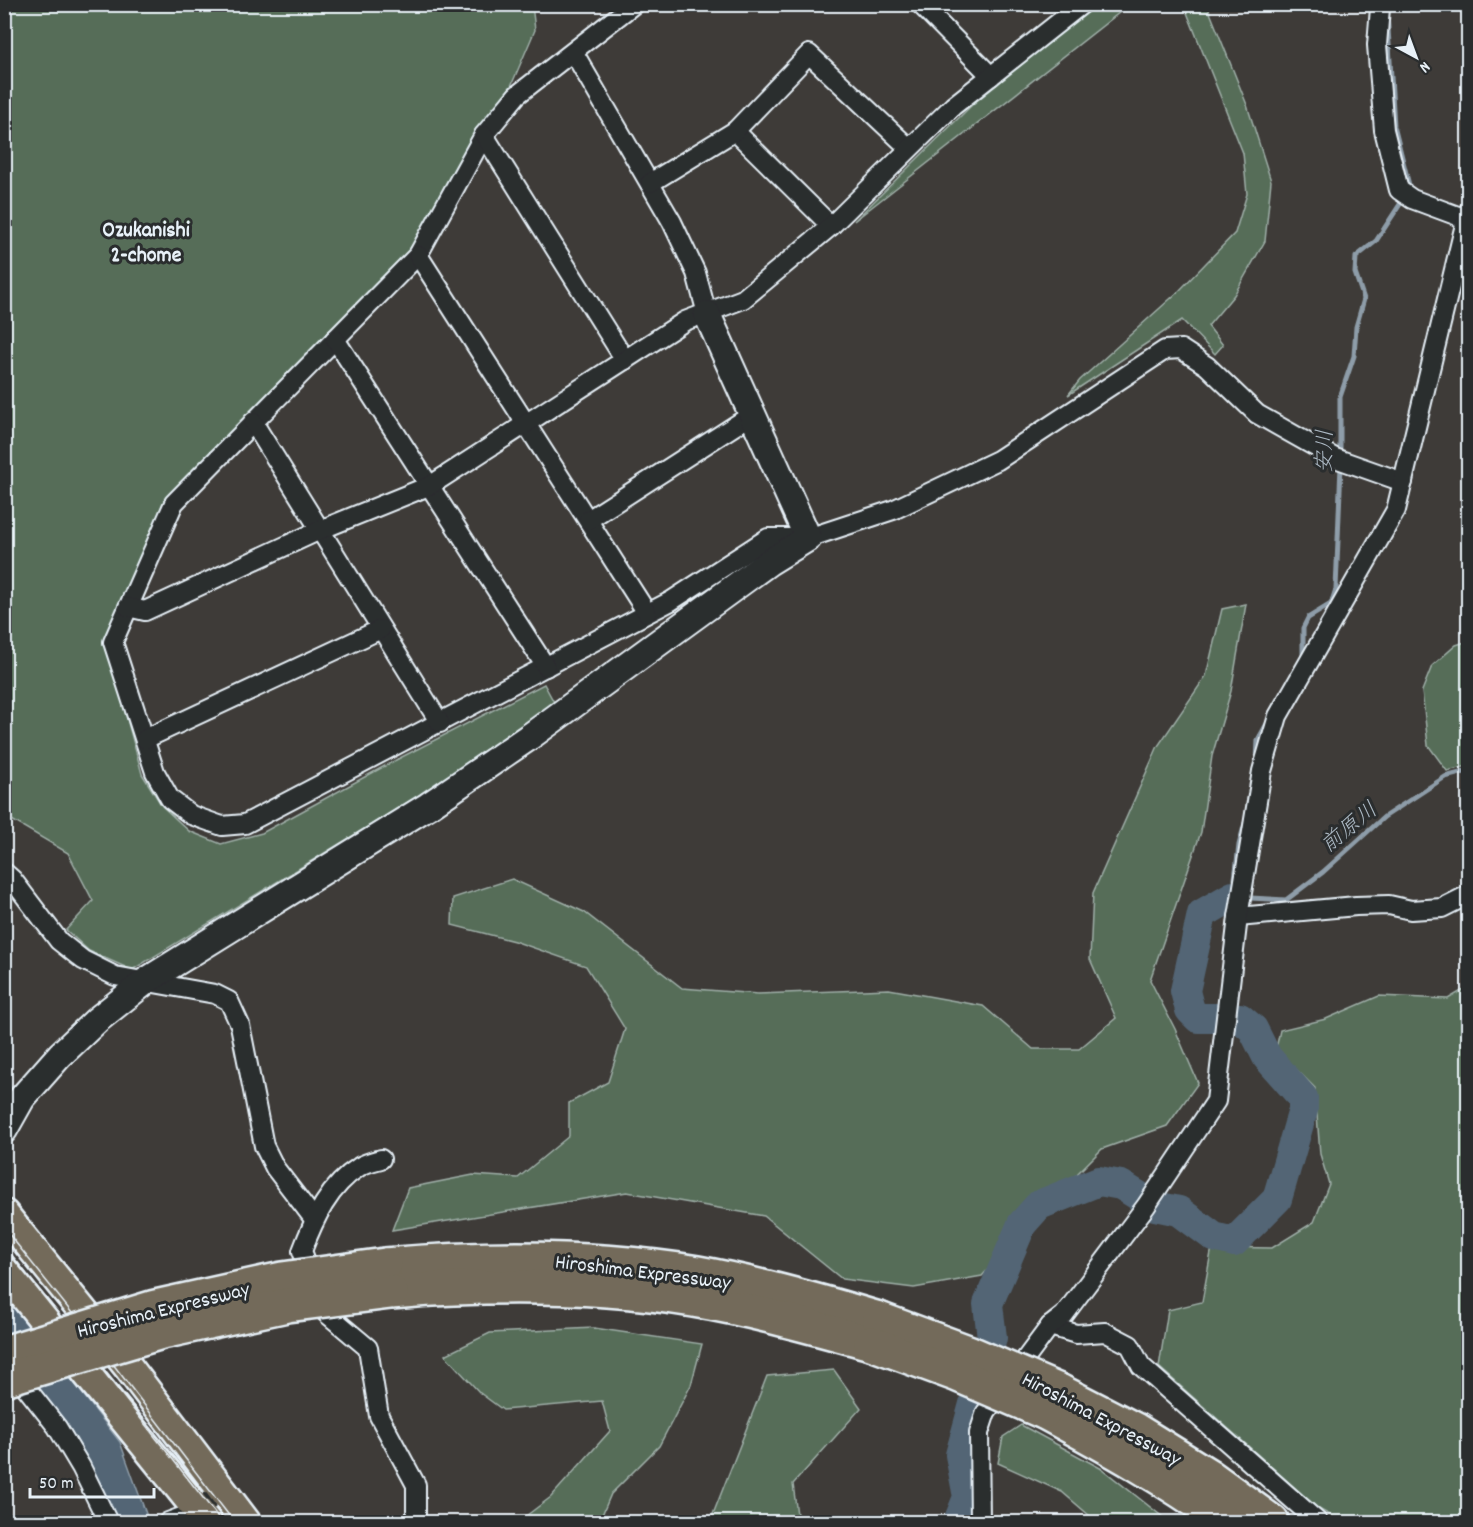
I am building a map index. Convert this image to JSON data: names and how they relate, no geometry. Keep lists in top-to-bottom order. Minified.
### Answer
{"streets":{"highway":["Hiroshima Expressway"]},"districts":["Ozukanishi 2-chome"],"water":["安川","前原川"],"scale_bar":"50 m","north":"bottom right"}
